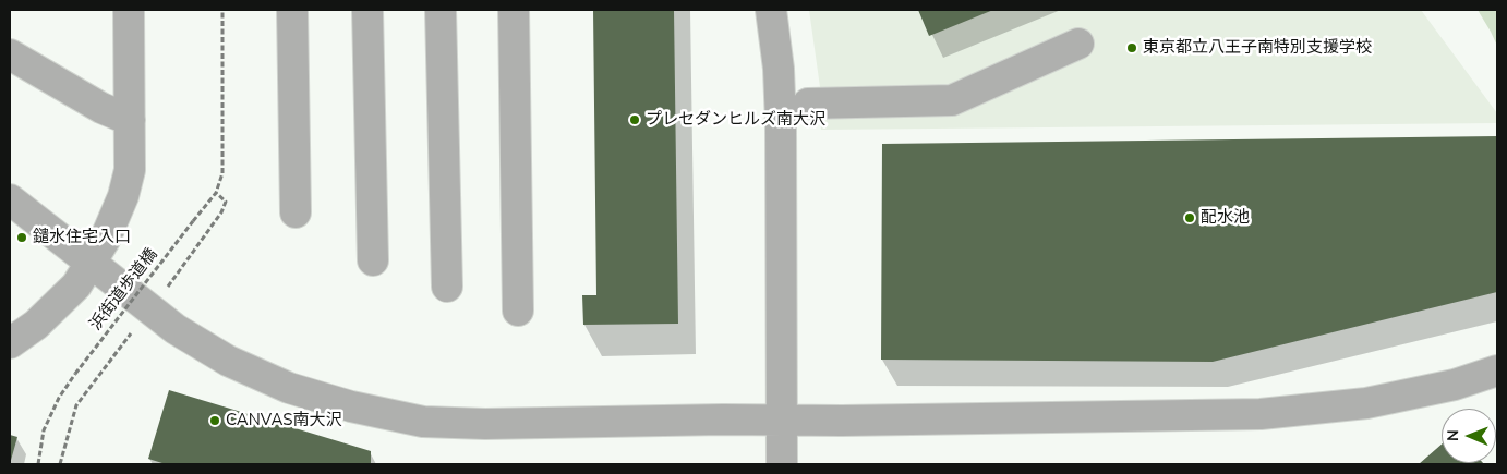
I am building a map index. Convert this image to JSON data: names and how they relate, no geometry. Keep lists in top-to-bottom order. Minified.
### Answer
{"streets":{"path":["浜街道歩道橋"]},"places":["東京都立八王子南特別支援学校","プレセダンヒルズ南大沢","配水池","鑓水住宅入口","CANVAS南大沢"],"north":"left"}
